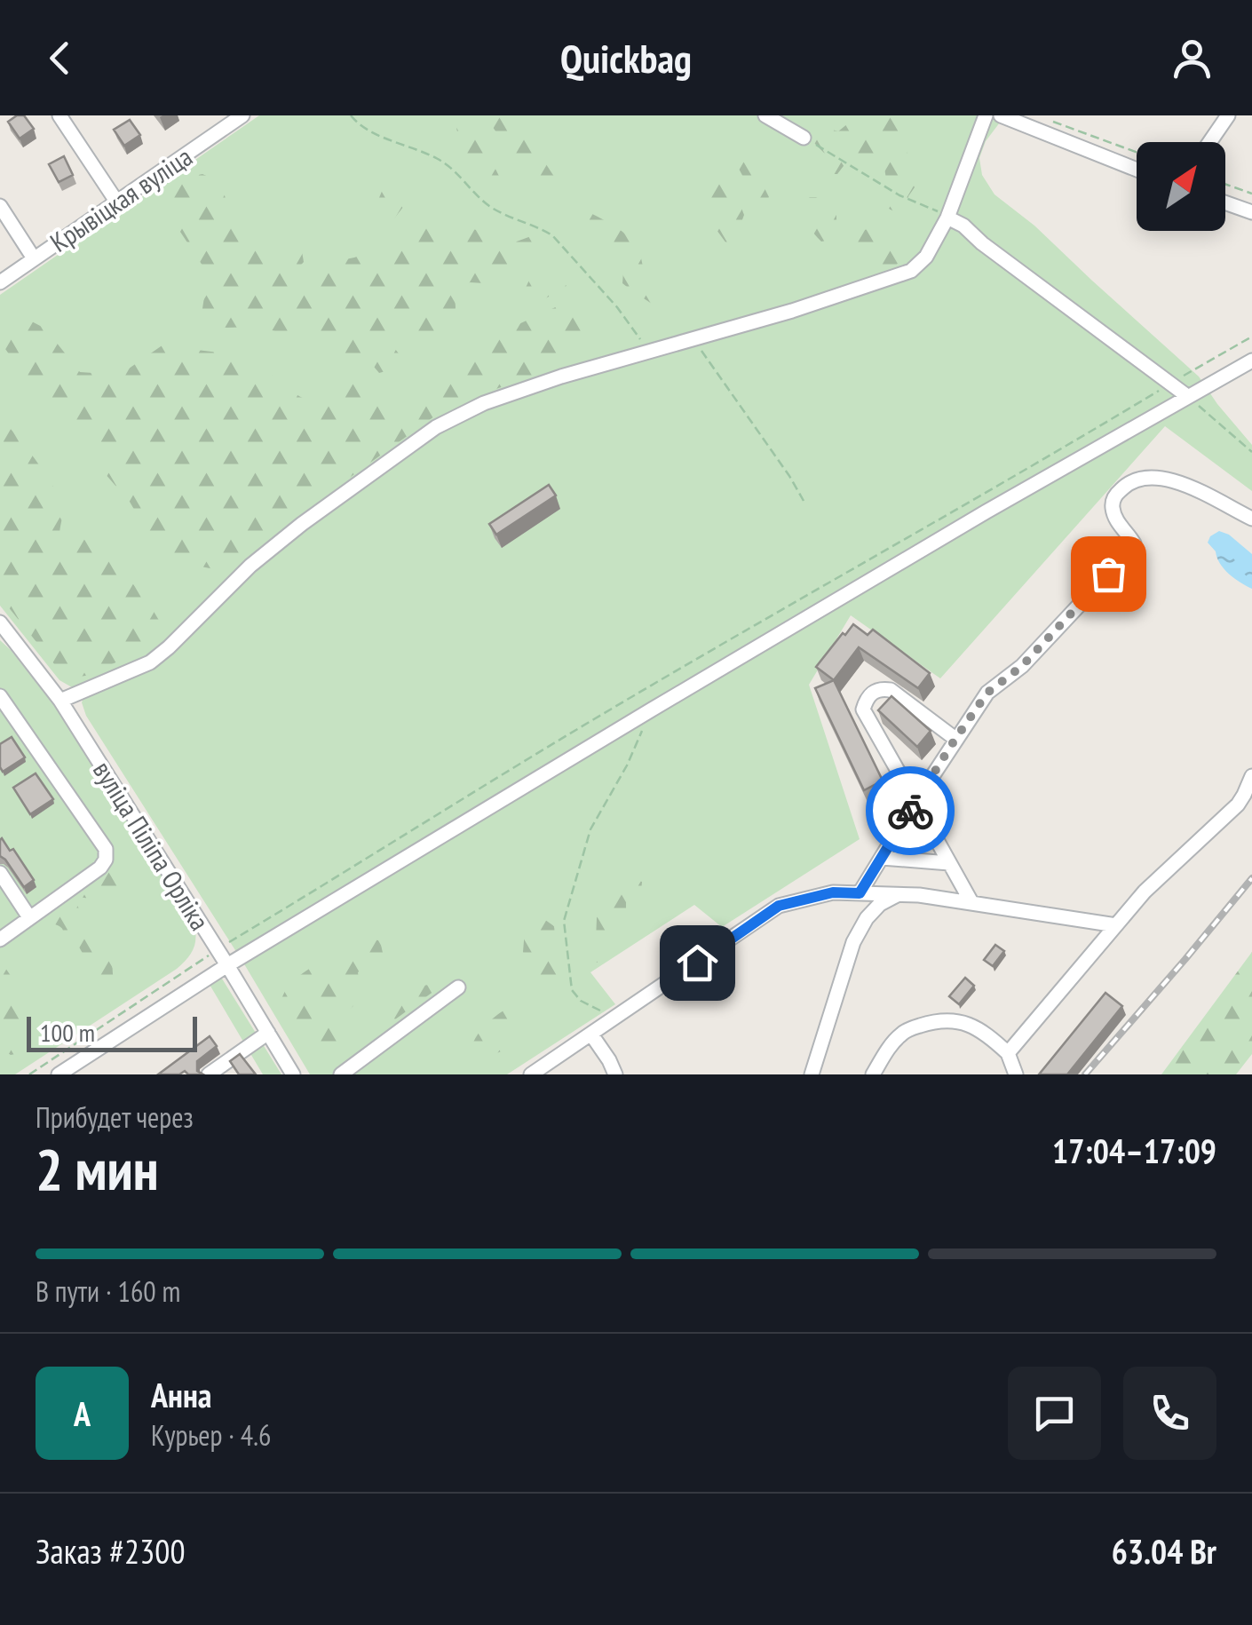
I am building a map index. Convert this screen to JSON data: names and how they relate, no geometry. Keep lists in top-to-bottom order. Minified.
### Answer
{"streets":{"street":["Крывіцкая вуліца","вуліца Піліпа Орліка"]},"scale_bar":"100 m","north":"top right","page":{"header":"Quickbag","scale":"100 m","heading":["2 мин","Прибудет через","17:04–17:09"],"panel":["Анна","Курьер · 4.6","Заказ #2300","63.04 Br"],"bar":"В пути · 160 m","round":"А"}}
